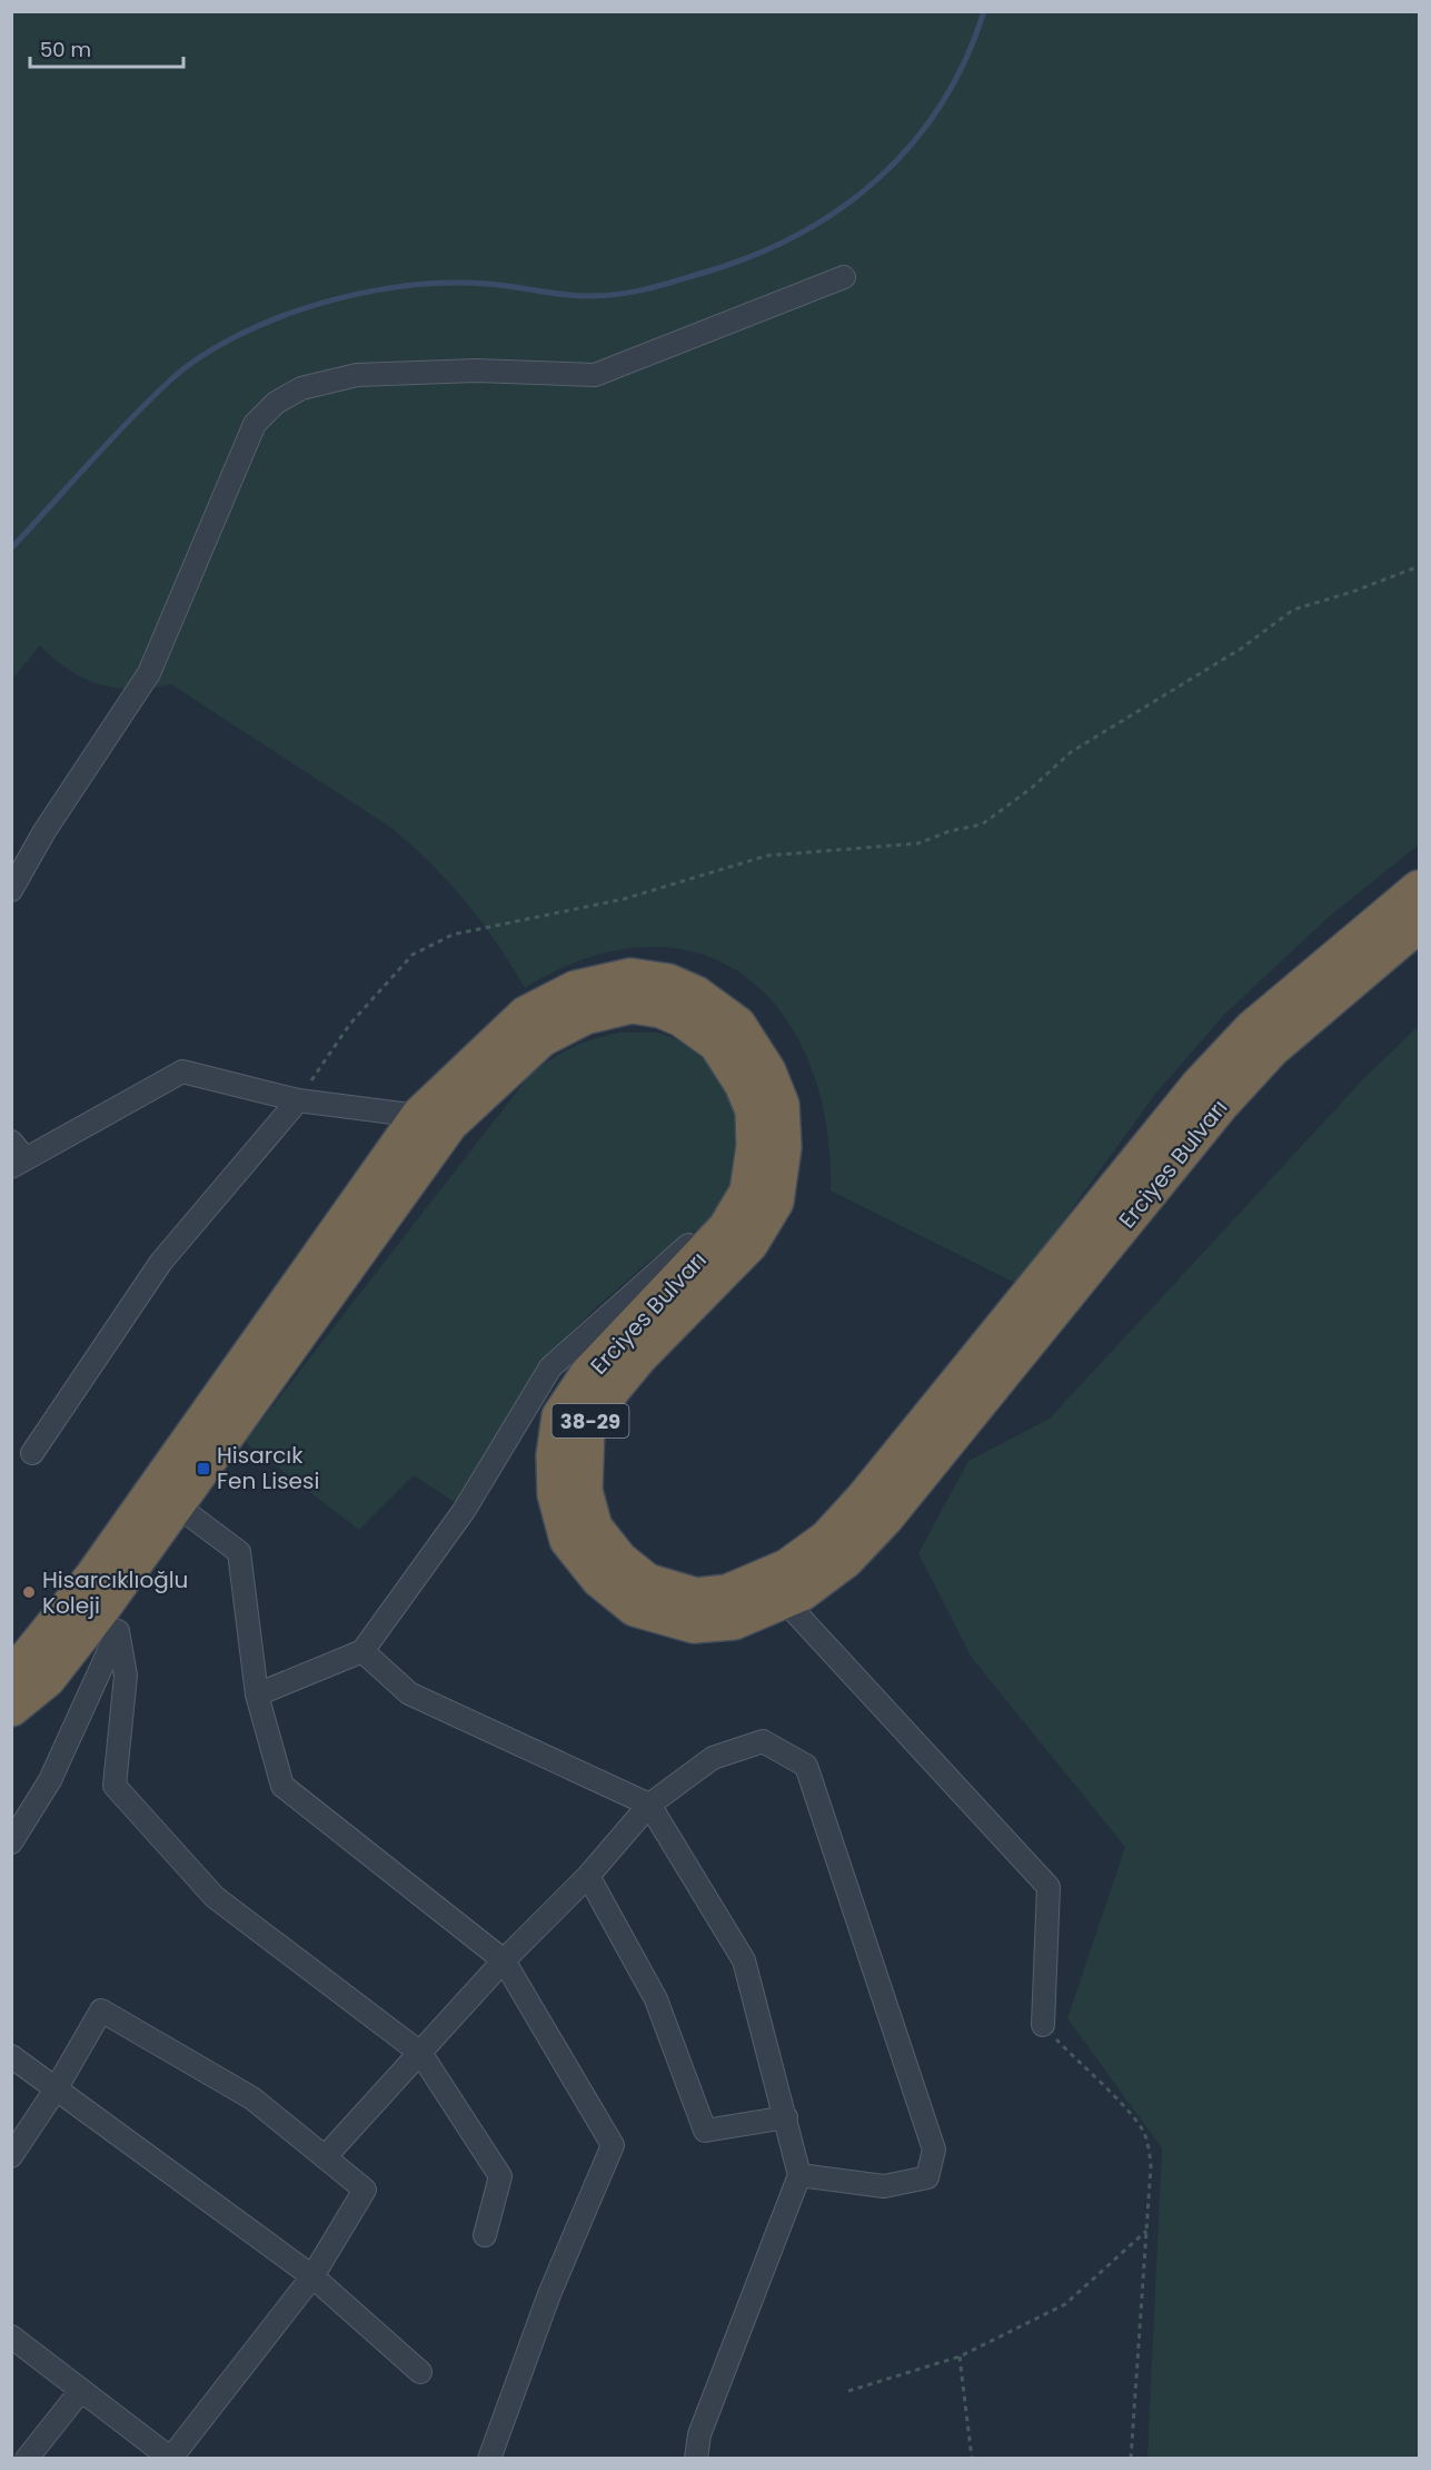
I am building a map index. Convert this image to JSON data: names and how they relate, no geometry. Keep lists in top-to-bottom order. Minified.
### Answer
{"streets":{"highway":["Erciyes Bulvarı","38-29"]},"places":{"transit":["Hisarcık Fen Lisesi"],"other":["Hisarcıklıoğlu Koleji"]},"scale_bar":"50 m"}
